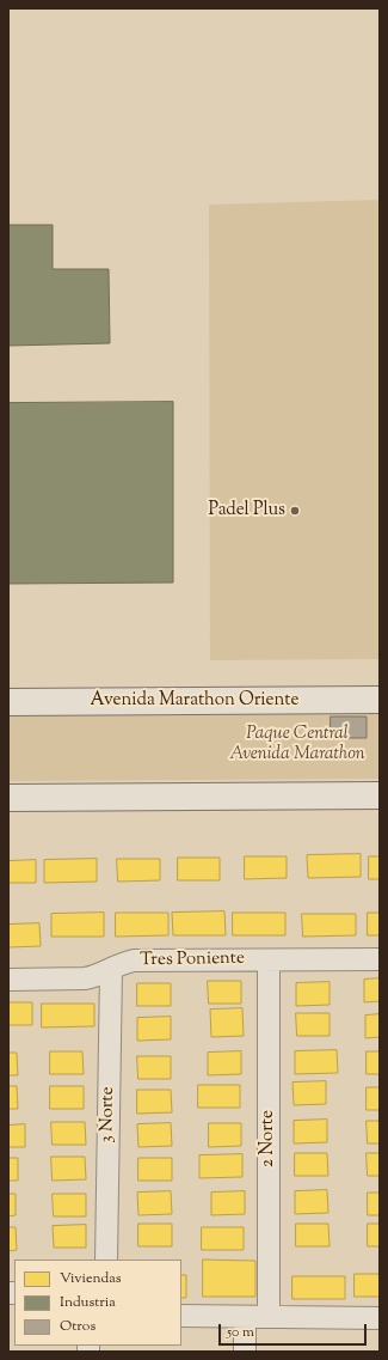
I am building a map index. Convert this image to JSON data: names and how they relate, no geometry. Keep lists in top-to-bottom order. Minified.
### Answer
{"streets":{"main road":["Avenida Marathon Oriente"],"street":["Tres Poniente","3 Norte","2 Norte"]},"crossings":[["Tres Poniente","3 Norte"],["Tres Poniente","2 Norte"]],"parks":["Paque Central Avenida Marathon"],"places":["Padel Plus"],"legend":["Viviendas","Industria","Otros"],"scale_bar":"50 m"}
